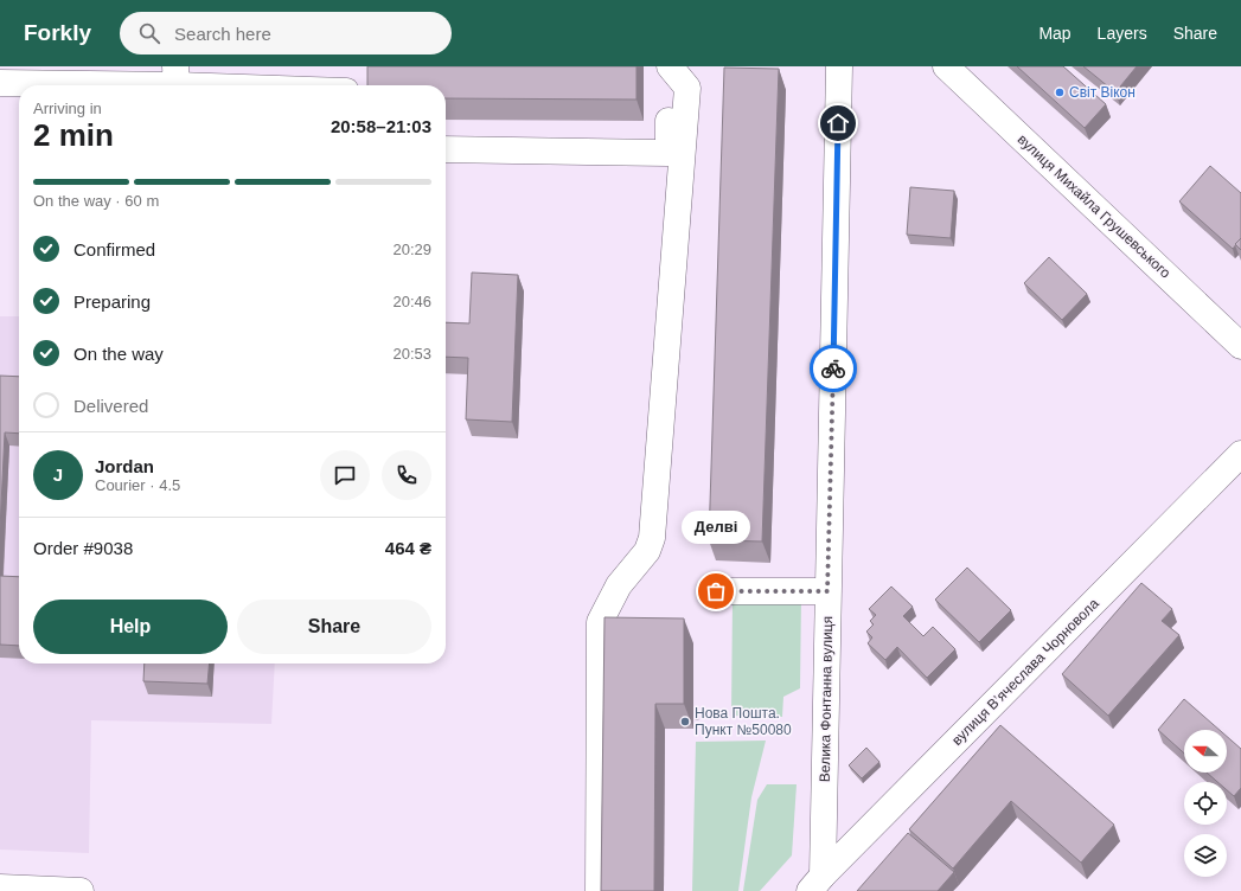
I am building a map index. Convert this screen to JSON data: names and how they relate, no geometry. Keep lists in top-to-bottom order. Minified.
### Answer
{"streets":{"street":["вулиця Михайла Грушевського","вулиця В’ячеслава Чорновола","Велика Фонтанна вулиця"]},"crossings":[["вулиця В’ячеслава Чорновола","Велика Фонтанна вулиця"]],"places":["Світ Вікон","Делві","Нова Пошта. Пункт №50080"],"north":"left","page":{"header":"Forkly","search":"Search here","nav":["Map","Layers","Share"],"heading":["2 min","Arriving in","20:58–21:03"],"panel":["Jordan","Courier · 4.5","Order #9038","464 ₴"],"bar":"On the way · 60 m","list":[["Confirmed","20:29"],["Preparing","20:46"],["On the way","20:53"],"Delivered"],"round":"J","bubble":"Делві","buttons":["Help","Share"]}}
